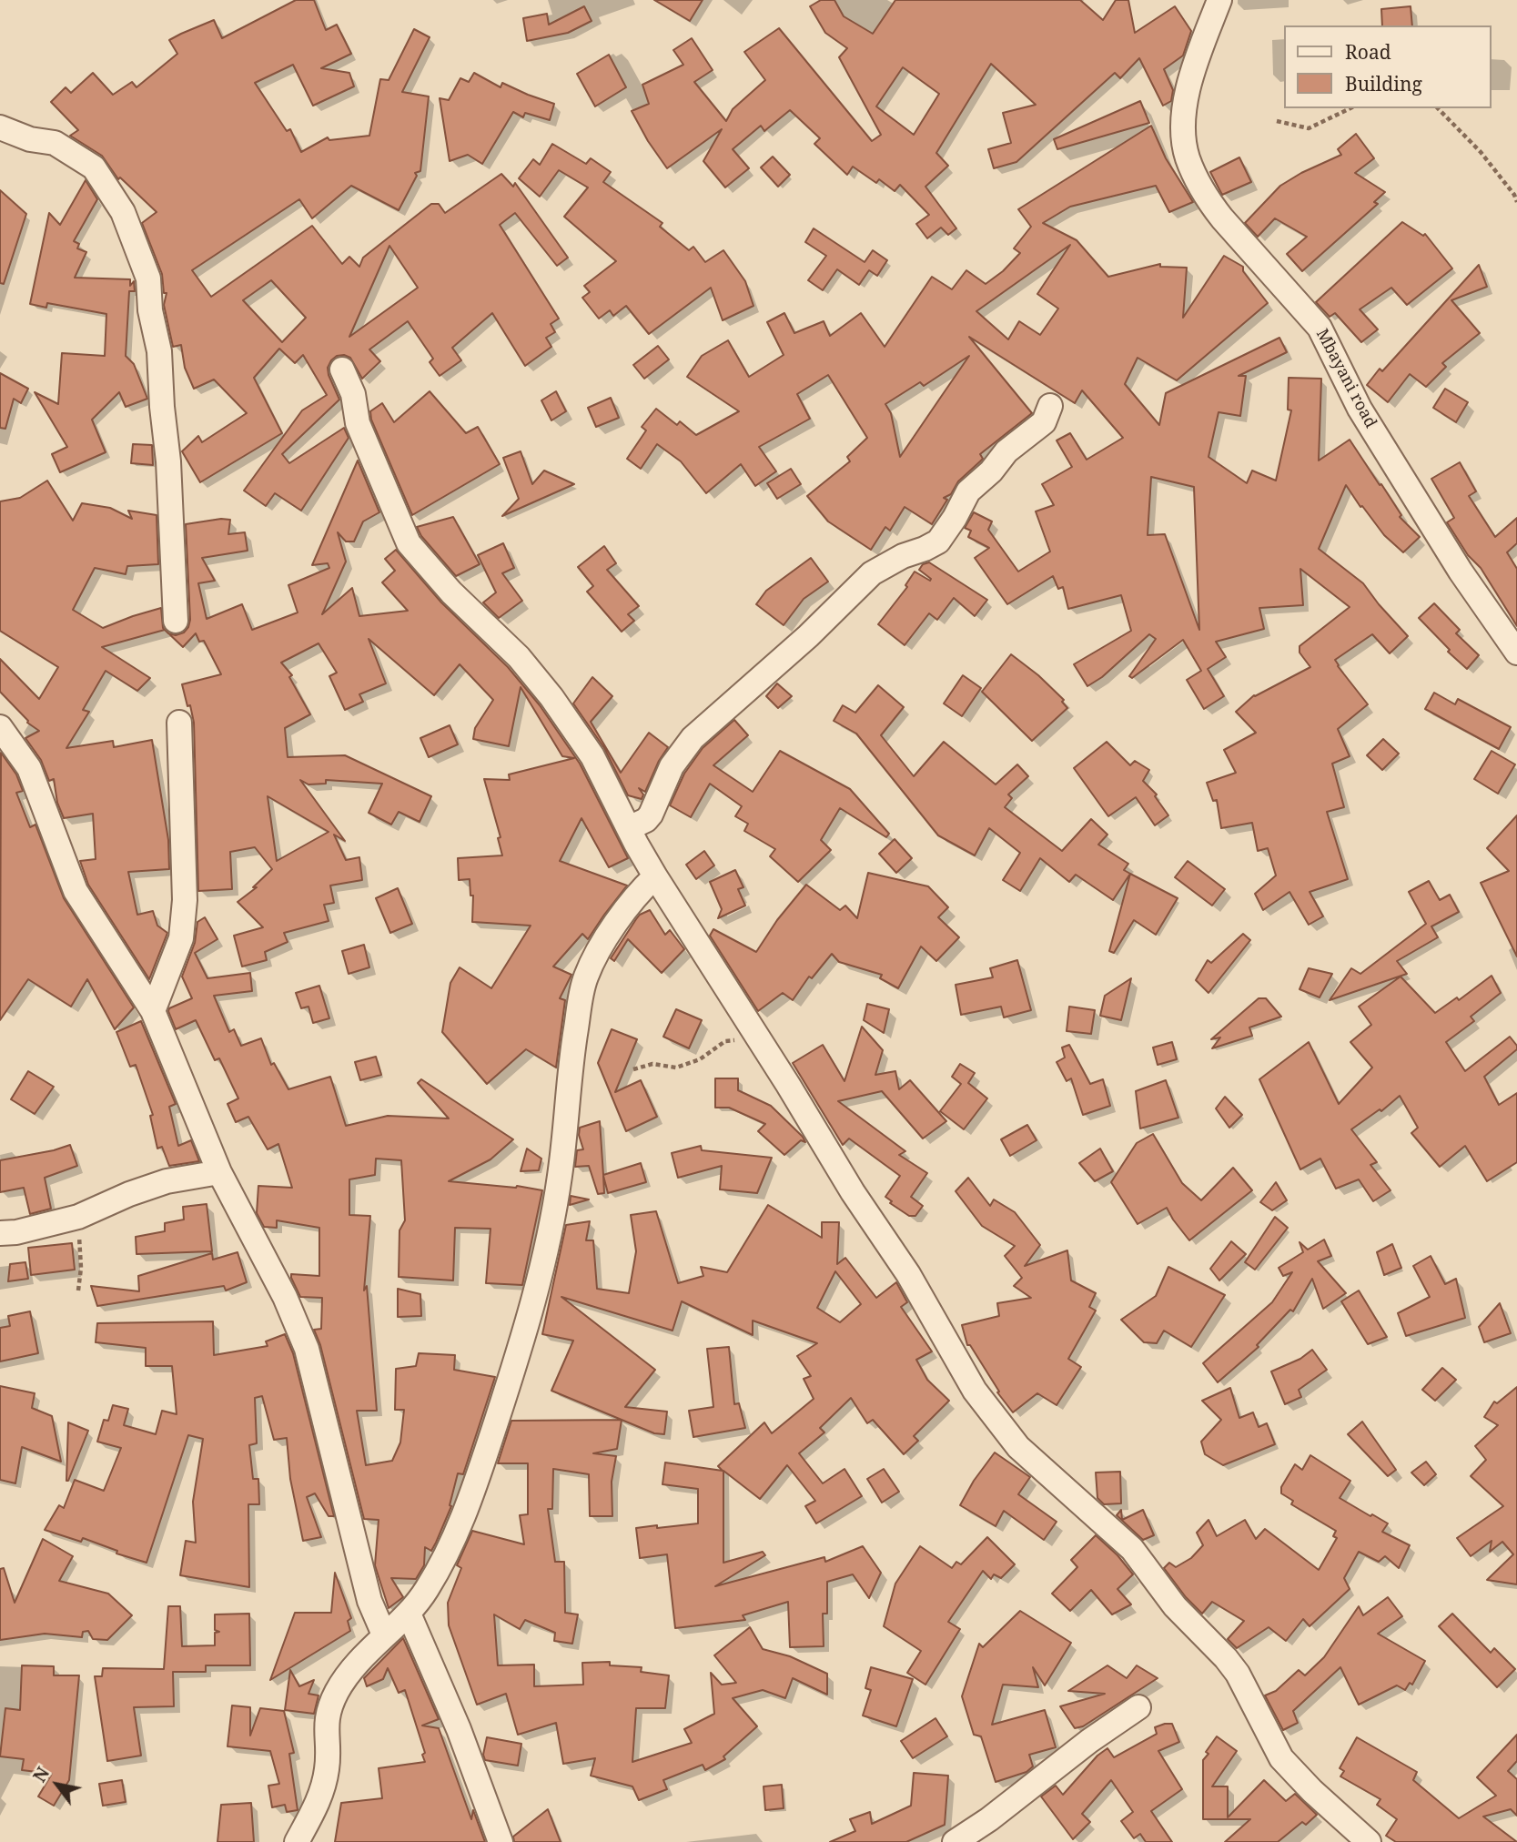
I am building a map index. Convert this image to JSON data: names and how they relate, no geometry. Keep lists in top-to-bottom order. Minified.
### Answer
{"streets":{"street":["Mbayani road"]},"legend":["Road","Building"],"north":"top left"}
